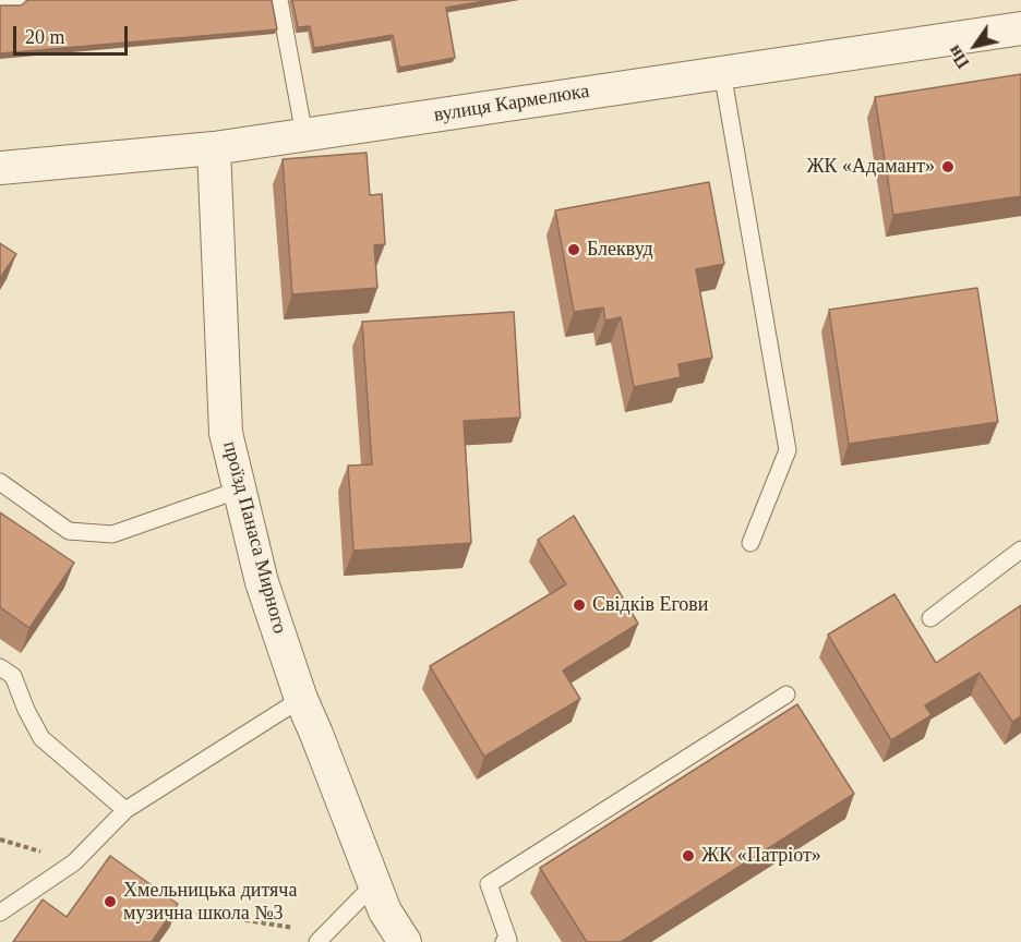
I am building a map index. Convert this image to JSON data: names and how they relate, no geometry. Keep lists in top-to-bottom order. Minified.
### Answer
{"streets":{"street":["вулиця Кармелюка","проїзд Панаса Мирного"]},"crossings":[["вулиця Кармелюка","проїзд Панаса Мирного"]],"places":["ЖК «Адамант»","Блеквуд","Свідків Егови","ЖК «Патріот»","Хмельницька дитяча музична школа №3"],"scale_bar":"20 m","north":"bottom left"}
